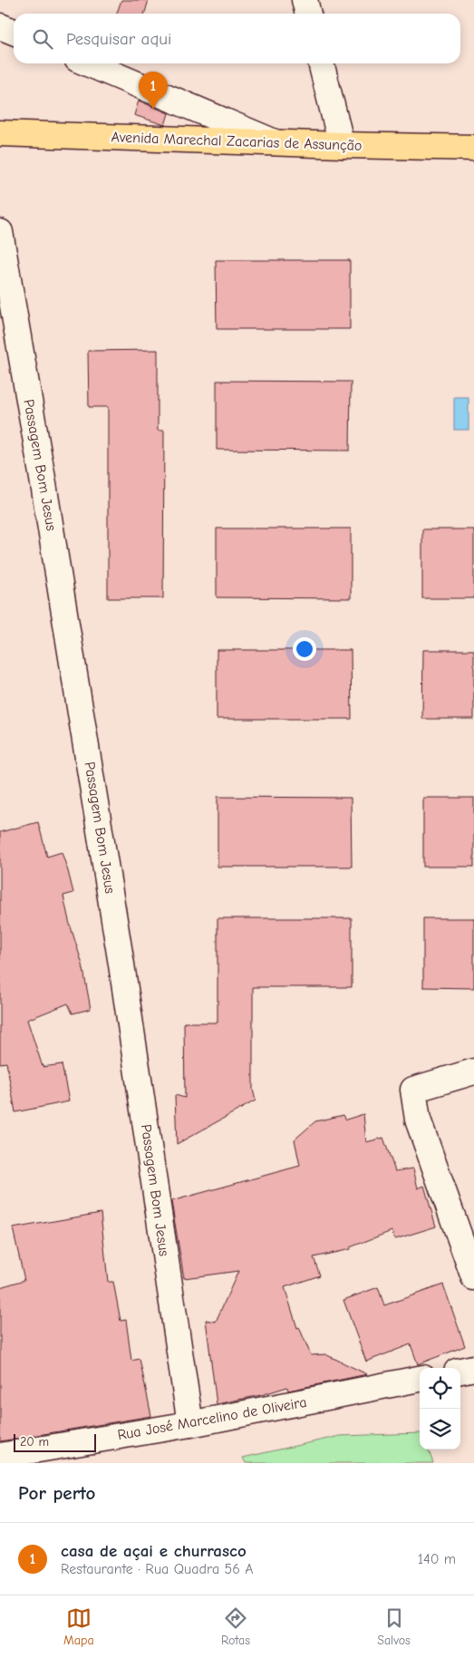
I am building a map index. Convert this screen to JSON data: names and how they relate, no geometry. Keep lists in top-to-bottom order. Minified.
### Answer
{"streets":{"main road":["Avenida Marechal Zacarias de Assunção"],"street":["Passagem Bom Jesus","Rua José Marcelino de Oliveira"]},"crossings":[["Passagem Bom Jesus","Rua José Marcelino de Oliveira"]],"scale_bar":"20 m","page":{"search":"Pesquisar aqui","pins":"1","scale":"20 m","heading":"Por perto","list":[{"mark":"1","name":"casa de açai e churrasco","note":"Restaurante · Rua Quadra 56 A","value":"140 m"}],"nav":["Mapa","Rotas","Salvos"]}}
